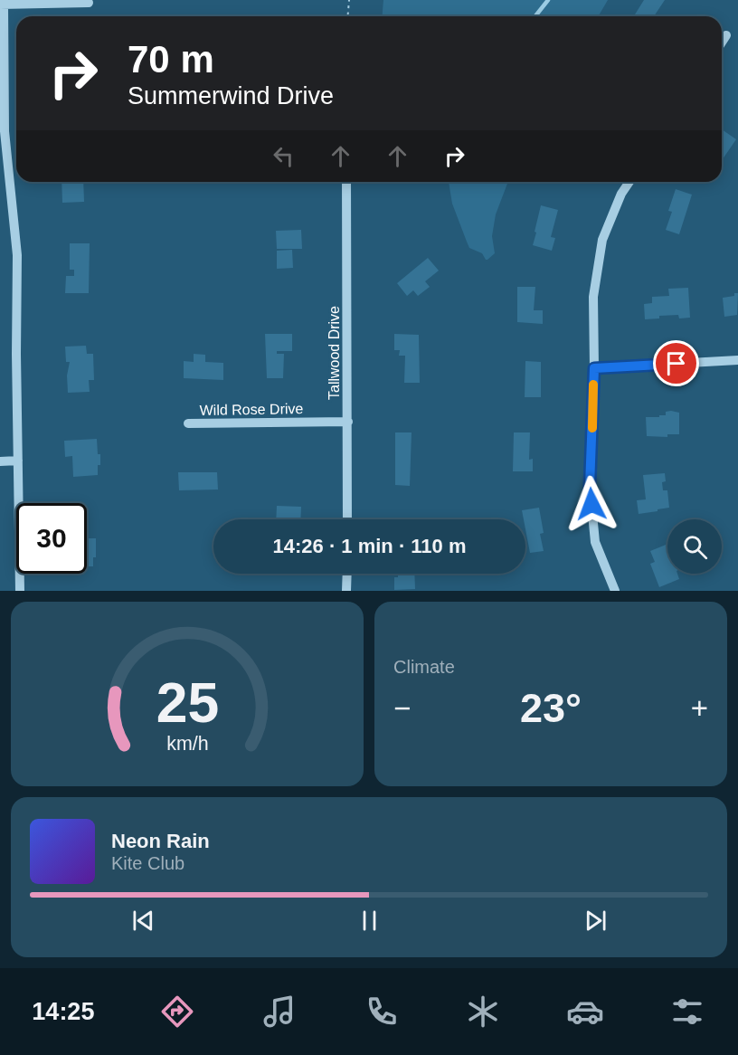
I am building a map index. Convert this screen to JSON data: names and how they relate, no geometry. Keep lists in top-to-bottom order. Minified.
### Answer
{"streets":{"street":["Tallwood Drive","Wild Rose Drive"]},"crossings":[["Tallwood Drive","Wild Rose Drive"]],"page":{"turn":["70 m","Summerwind Drive"],"limit":"30","trip":"14:26 · 1 min · 110 m","tile":"Climate","heat":["−","23°","+"],"song":["Neon Rain","Kite Club"],"tabs":"14:25","gauge":["25","km/h"]}}
